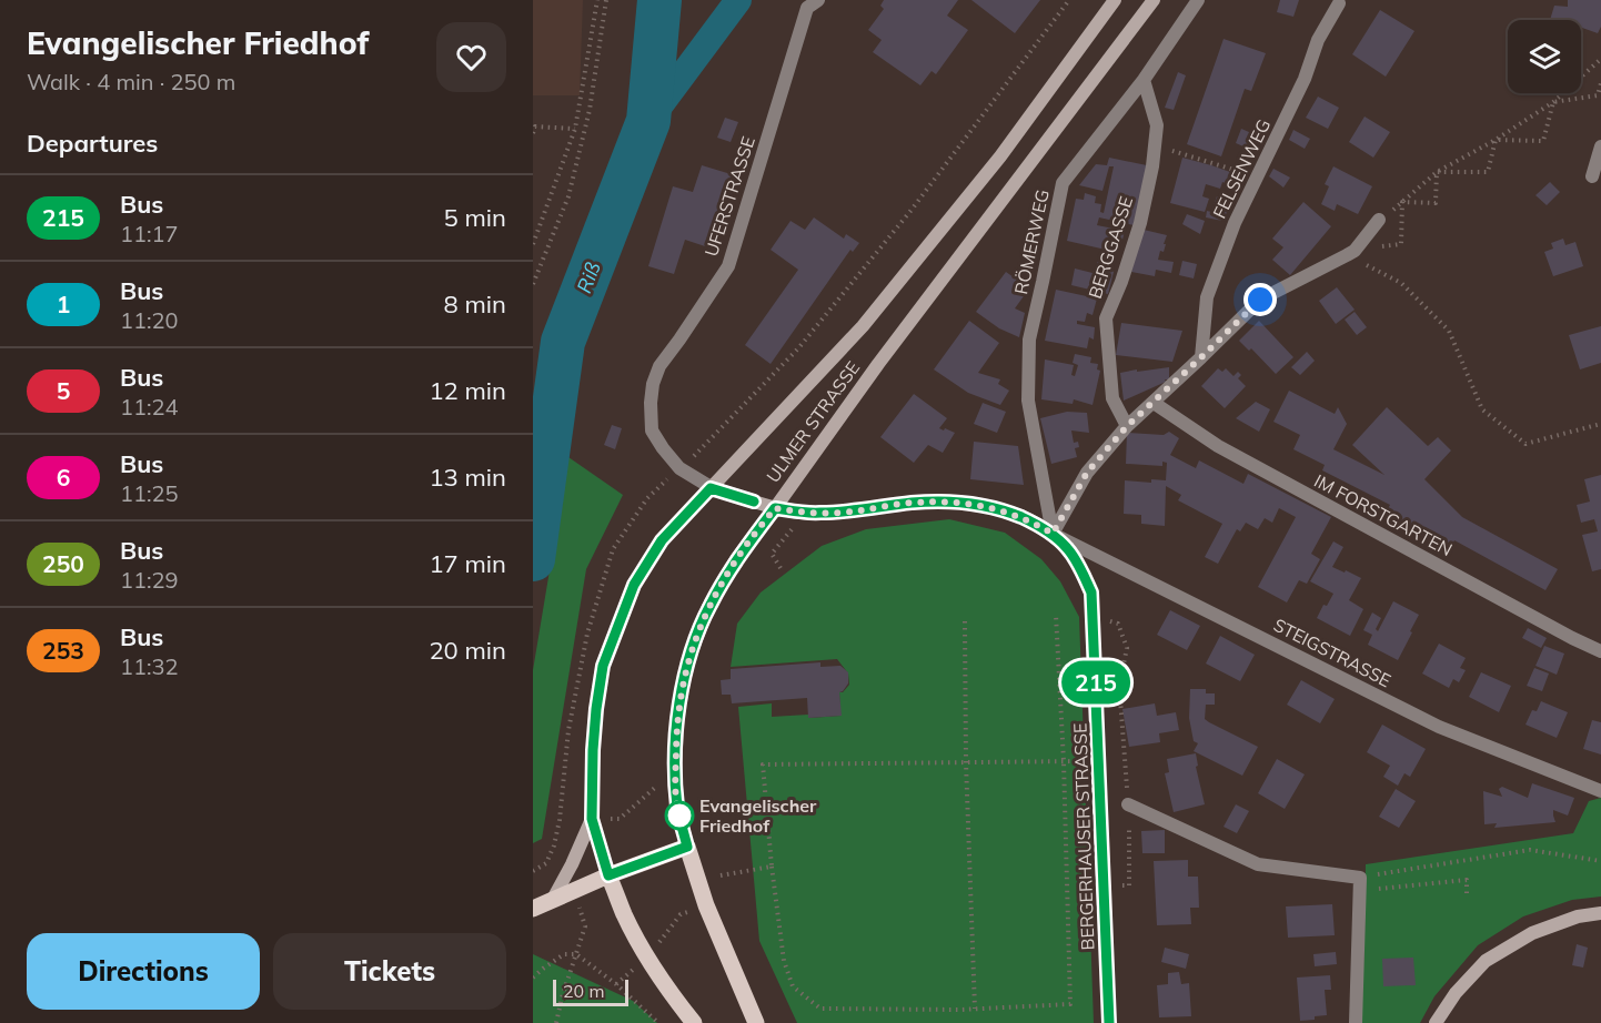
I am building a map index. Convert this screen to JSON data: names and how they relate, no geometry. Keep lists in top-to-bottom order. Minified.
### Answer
{"streets":{"main road":["ULMER STRASSE","BERGERHAUSER STRASSE"],"street":["FELSENWEG","UFERSTRASSE","RÖMERWEG","BERGGASSE","IM FORSTGARTEN","STEIGSTRASSE"]},"crossings":[["UFERSTRASSE","ULMER STRASSE"],["UFERSTRASSE","BERGERHAUSER STRASSE"],["RÖMERWEG","BERGGASSE"],["RÖMERWEG","STEIGSTRASSE"],["RÖMERWEG","BERGERHAUSER STRASSE"],["ULMER STRASSE","BERGERHAUSER STRASSE"],["STEIGSTRASSE","BERGERHAUSER STRASSE"]],"water":["Riß"],"places":["Evangelischer Friedhof"],"lines":["bus line 215"],"scale_bar":"20 m","page":{"heading":[["Evangelischer Friedhof","Walk · 4 min · 250 m"],"Departures"],"on_map":"215","list":[{"mark":"215","name":"Bus","note":"11:17","value":"5 min"},{"mark":"1","name":"Bus","note":"11:20","value":"8 min"},{"mark":"5","name":"Bus","note":"11:24","value":"12 min"},{"mark":"6","name":"Bus","note":"11:25","value":"13 min"},{"mark":"250","name":"Bus","note":"11:29","value":"17 min"},{"mark":"253","name":"Bus","note":"11:32","value":"20 min"}],"buttons":["Directions","Tickets"],"scale":"20 m"}}
